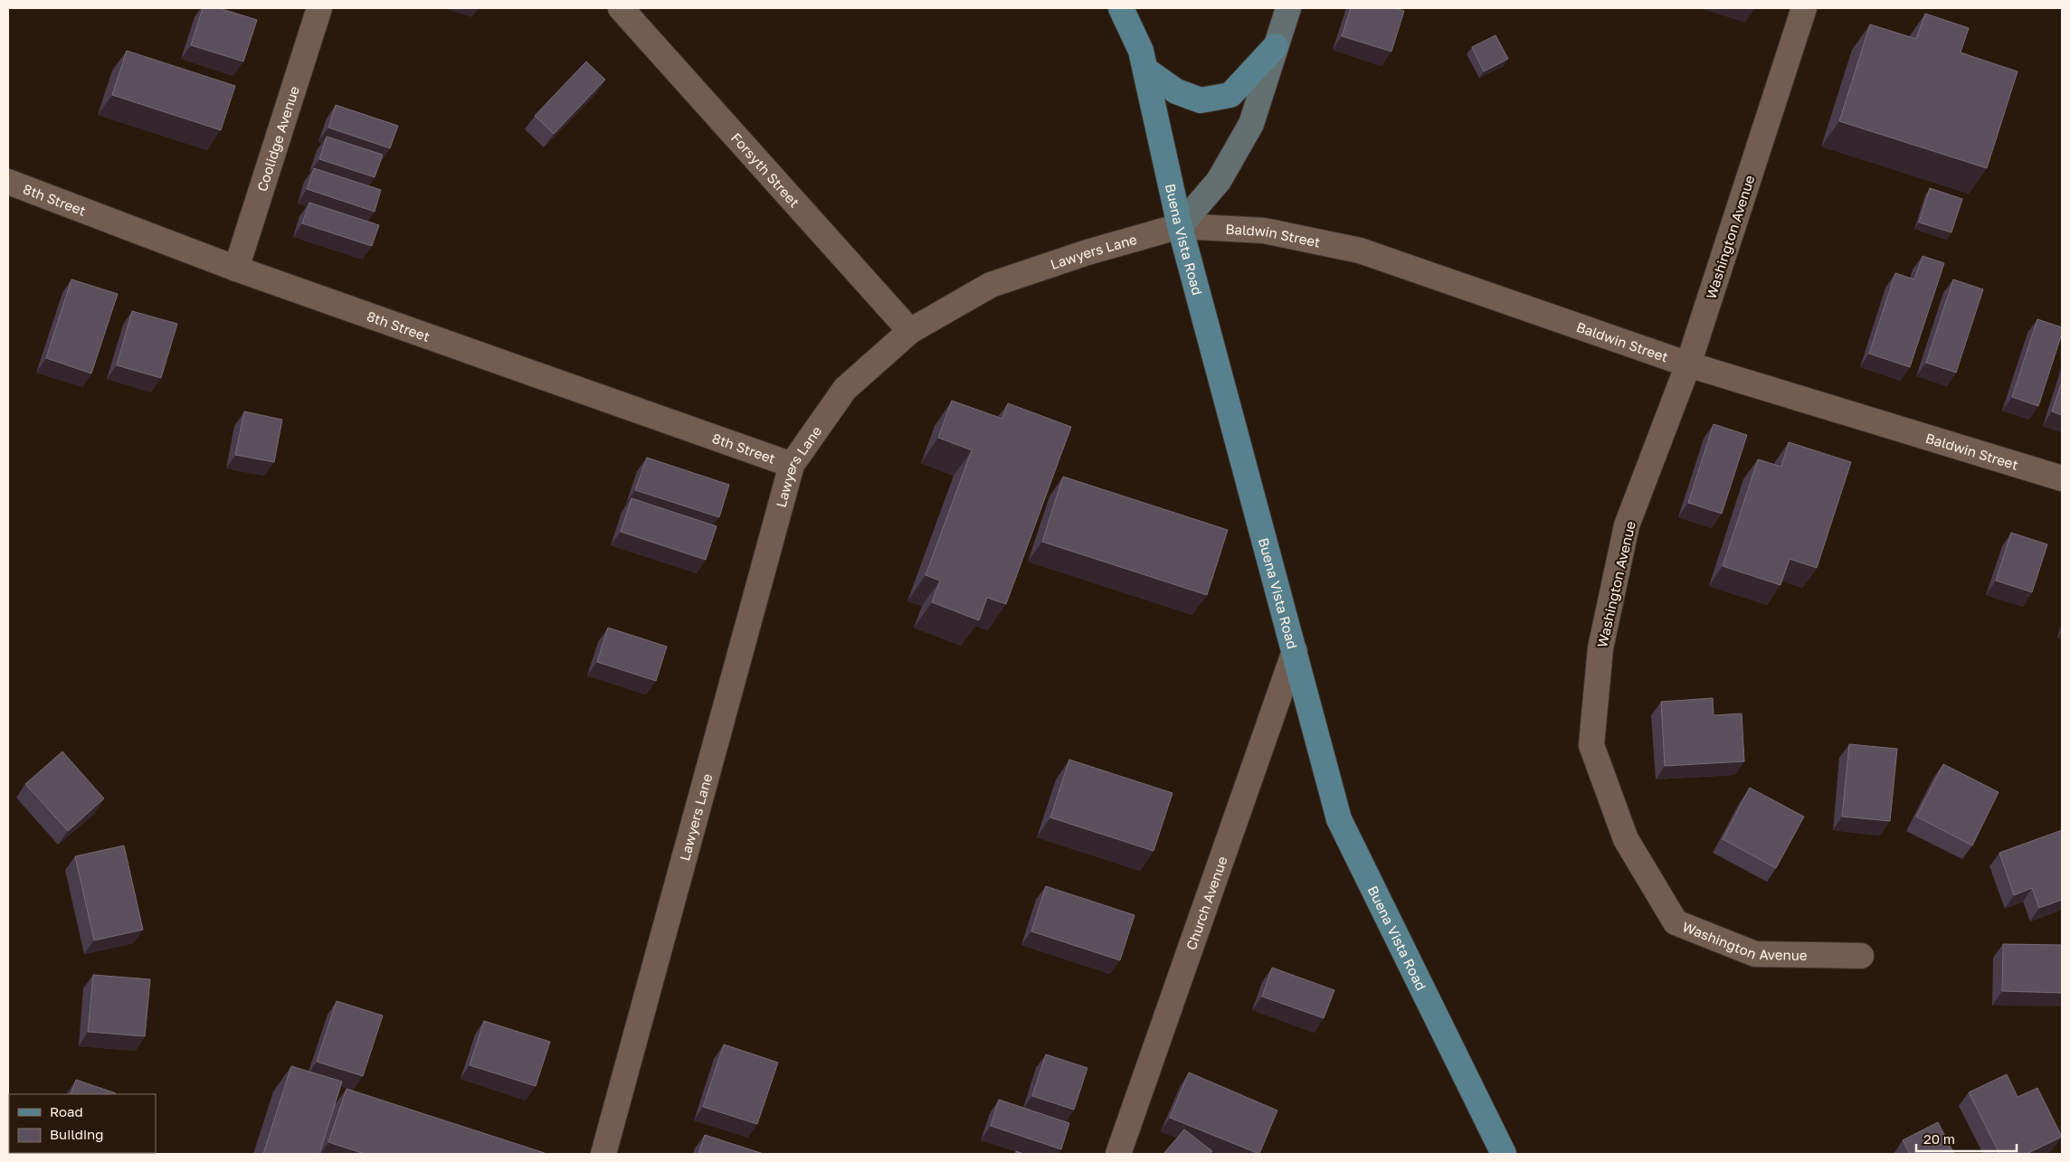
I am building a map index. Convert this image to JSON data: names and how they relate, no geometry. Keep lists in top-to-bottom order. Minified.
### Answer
{"streets":{"main road":["Buena Vista Road"],"street":["Coolidge Avenue","Forsyth Street","8th Street","Baldwin Street","Washington Avenue","Lawyers Lane","Church Avenue"]},"crossings":[["Coolidge Avenue","8th Street"],["Forsyth Street","Lawyers Lane"],["8th Street","Lawyers Lane"],["Baldwin Street","Washington Avenue"],["Baldwin Street","Buena Vista Road"],["Baldwin Street","Lawyers Lane"],["Buena Vista Road","Lawyers Lane"],["Buena Vista Road","Church Avenue"]],"legend":["Road","Building"],"scale_bar":"20 m"}
